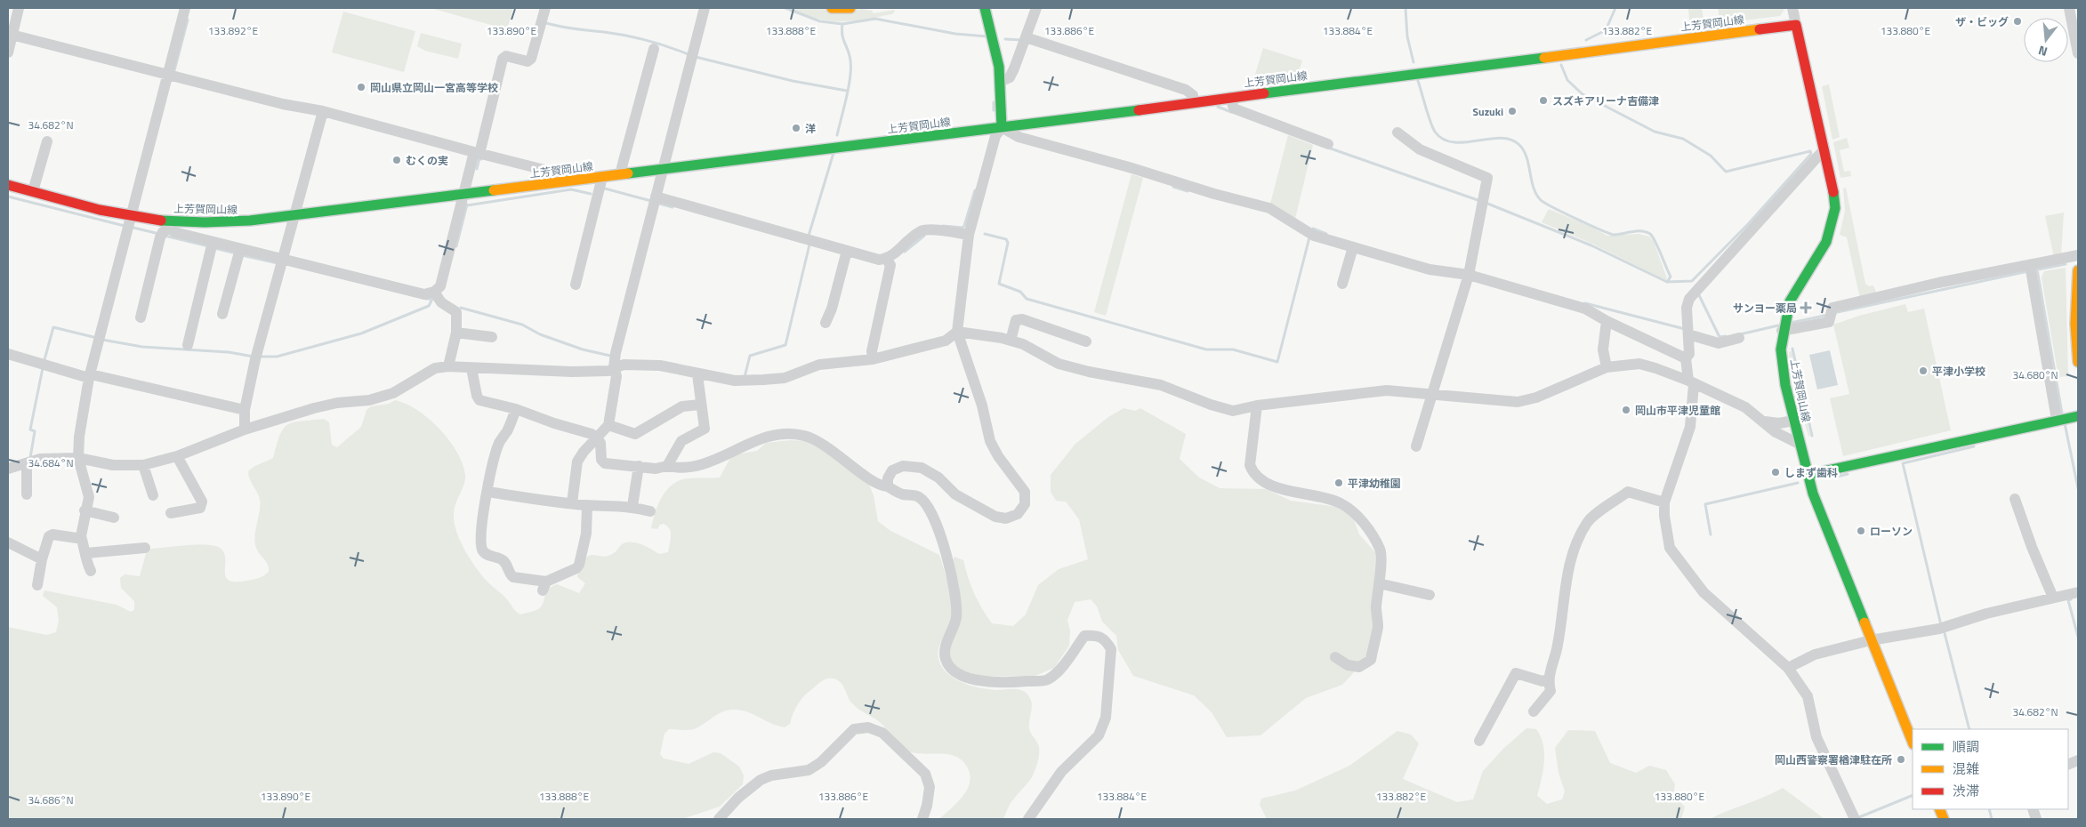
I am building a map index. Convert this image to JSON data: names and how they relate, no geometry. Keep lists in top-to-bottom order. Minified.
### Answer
{"streets":{"main road":["上芳賀岡山線"]},"places":{"other":["ザ・ビッグ","岡山県立岡山一宮高等学校","スズキアリーナ吉備津","Suzuki","洋","むくの実","平津小学校","岡山市平津児童館","しまず歯科","平津幼稚園","ローソン","岡山西警察署楢津駐在所"],"health":["サンヨー薬局"]},"legend":["順調","混雑","渋滞"],"north":"bottom","coordinates":["133.892°E","133.890°E","133.888°E","133.886°E","133.884°E","133.882°E","133.880°E","34.682°N","34.680°N","34.684°N","34.686°N"]}
